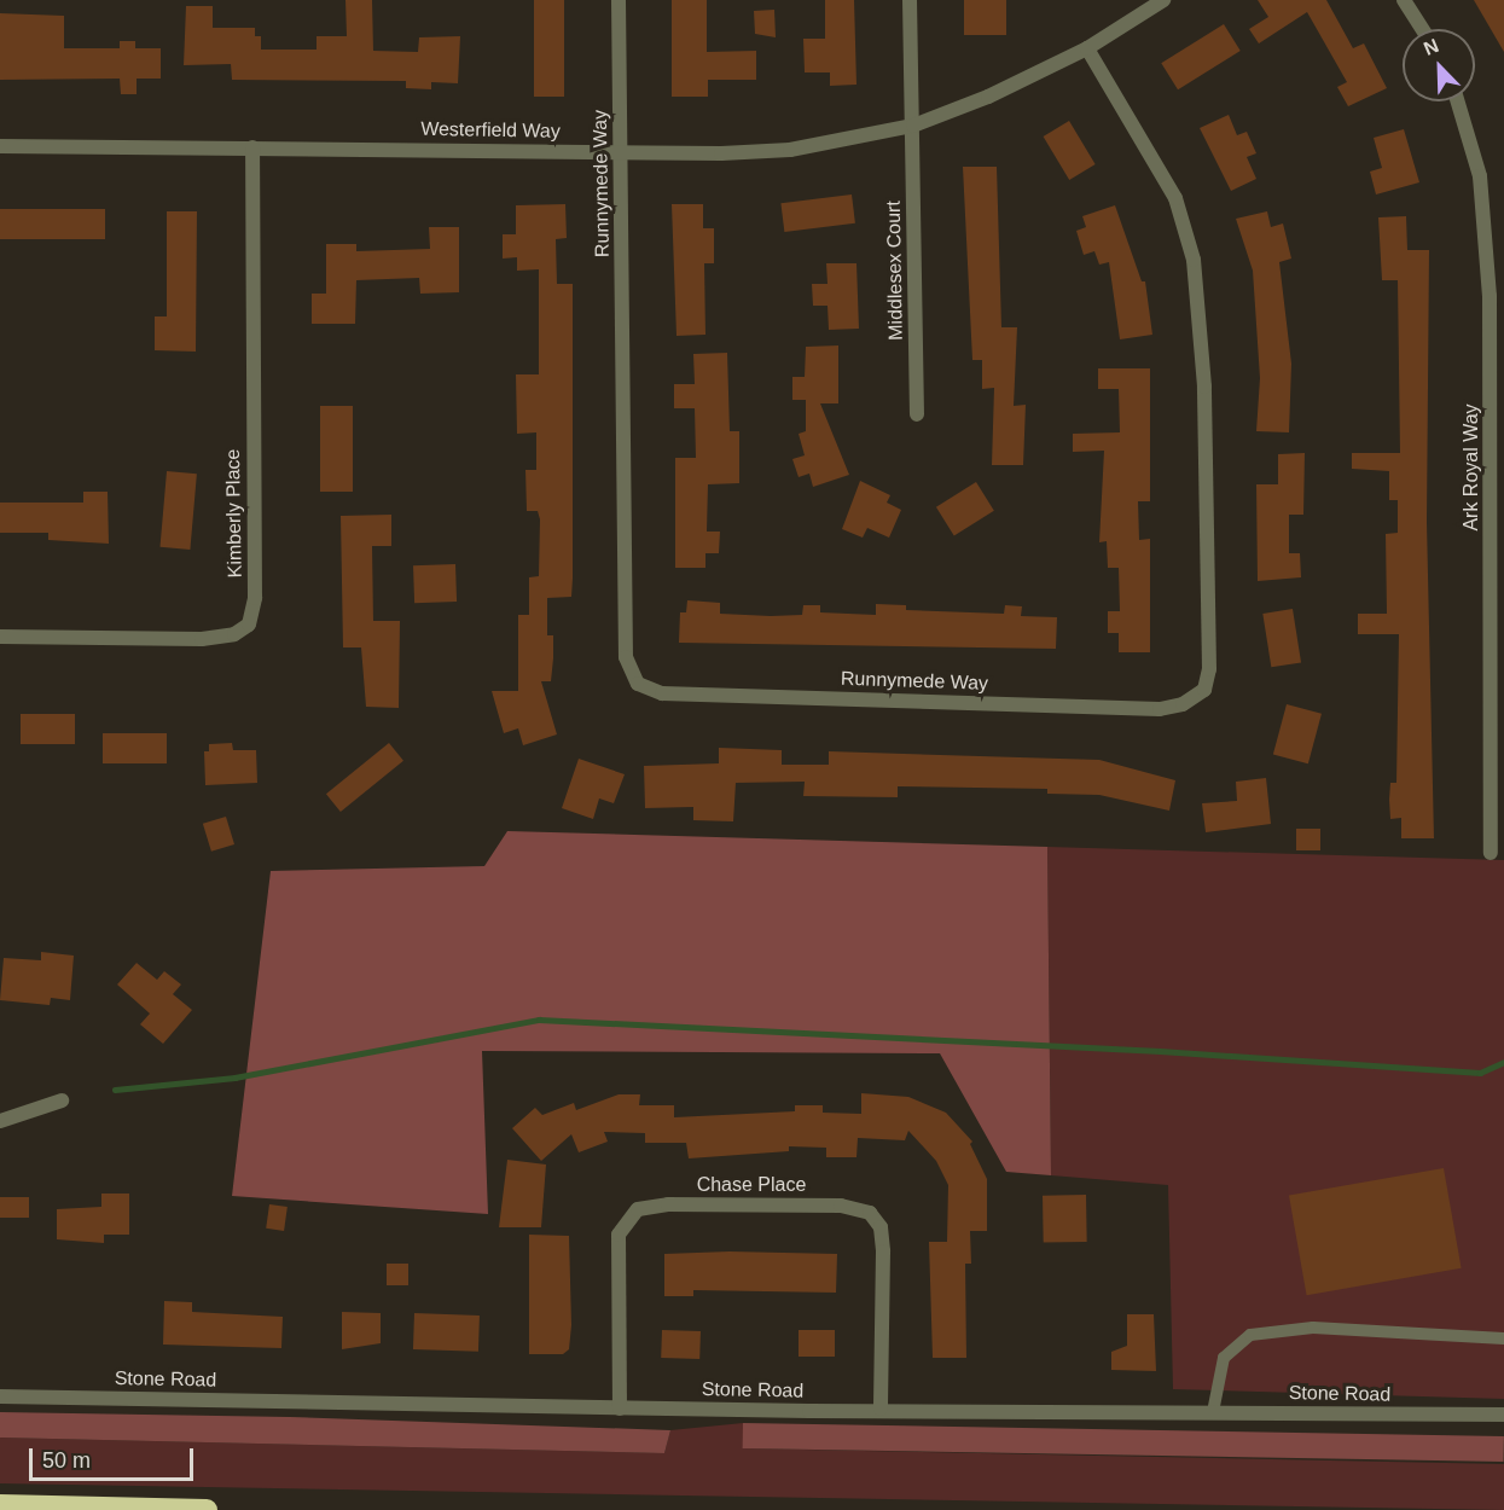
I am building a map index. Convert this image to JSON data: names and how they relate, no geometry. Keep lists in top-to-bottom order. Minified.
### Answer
{"streets":{"street":["Westerfield Way","Runnymede Way","Middlesex Court","Ark Royal Way","Kimberly Place","Chase Place","Stone Road"]},"crossings":[["Westerfield Way","Runnymede Way"],["Westerfield Way","Middlesex Court"],["Westerfield Way","Kimberly Place"],["Chase Place","Stone Road"]],"scale_bar":"50 m","north":"top left"}
